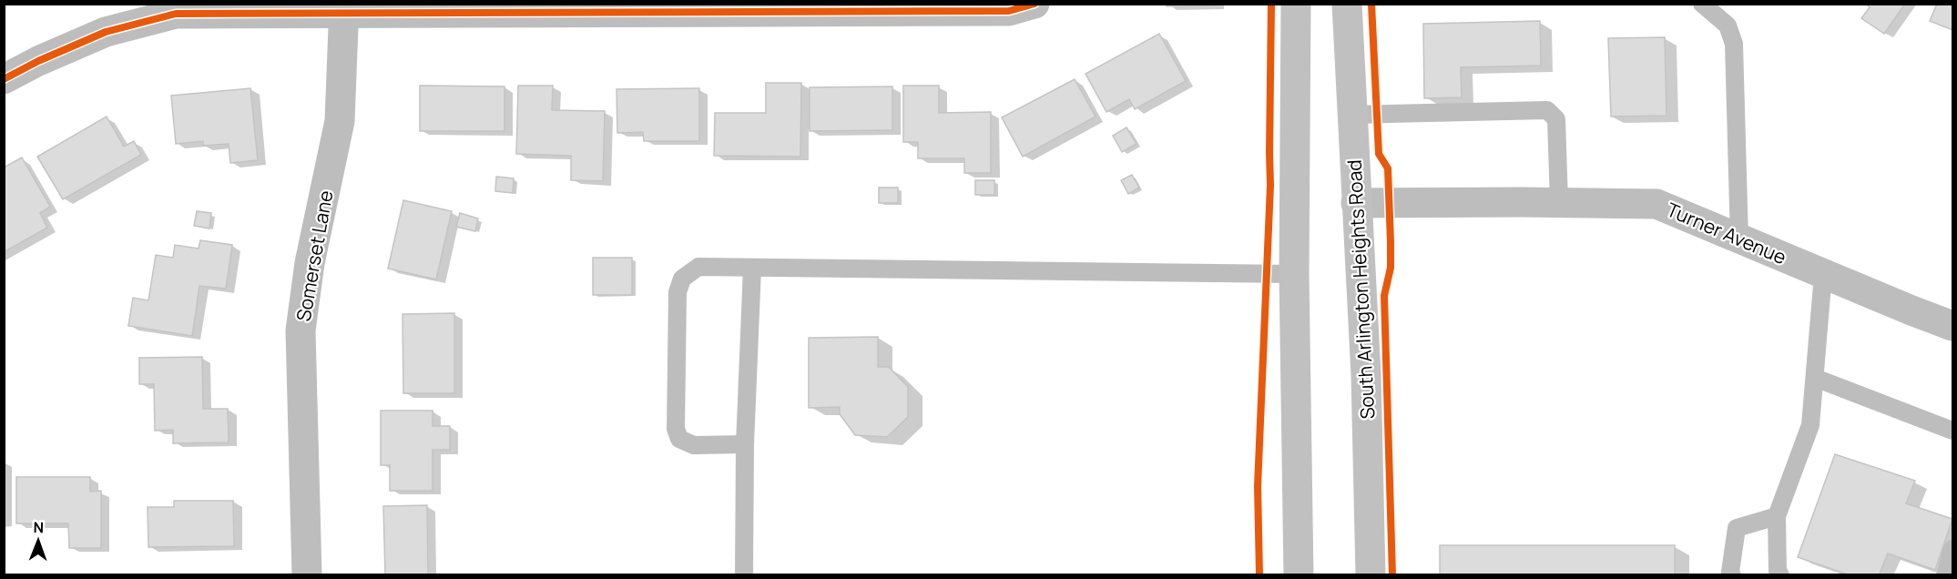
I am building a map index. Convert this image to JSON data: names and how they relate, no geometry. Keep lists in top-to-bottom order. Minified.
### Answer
{"streets":{"main road":["South Arlington Heights Road"],"street":["Turner Avenue","Somerset Lane"]},"crossings":[["Turner Avenue","South Arlington Heights Road"]],"north":"top"}
